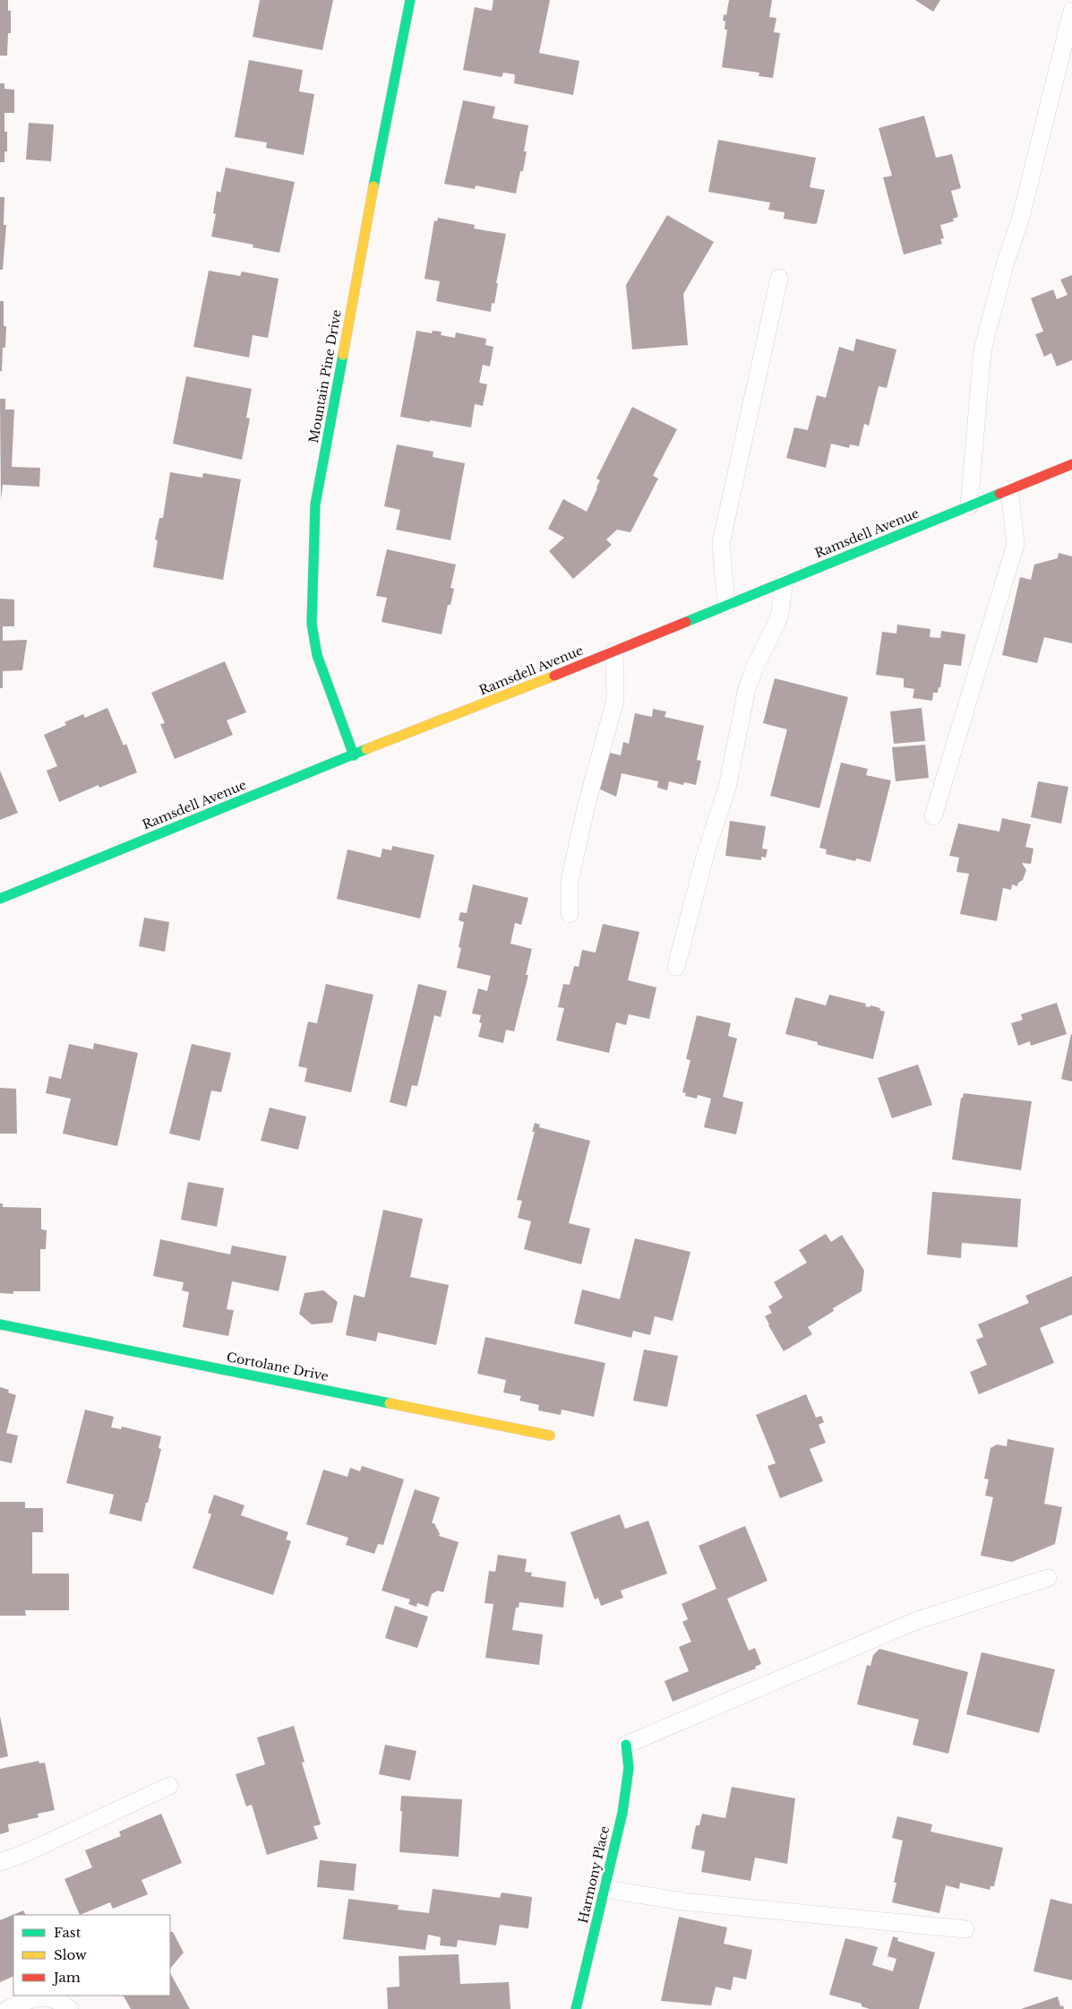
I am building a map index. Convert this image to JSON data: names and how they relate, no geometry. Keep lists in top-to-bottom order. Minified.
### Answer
{"streets":{"street":["Mountain Pine Drive","Ramsdell Avenue","Cortolane Drive","Harmony Place"]},"crossings":[["Mountain Pine Drive","Ramsdell Avenue"]],"legend":["Fast","Slow","Jam"]}
